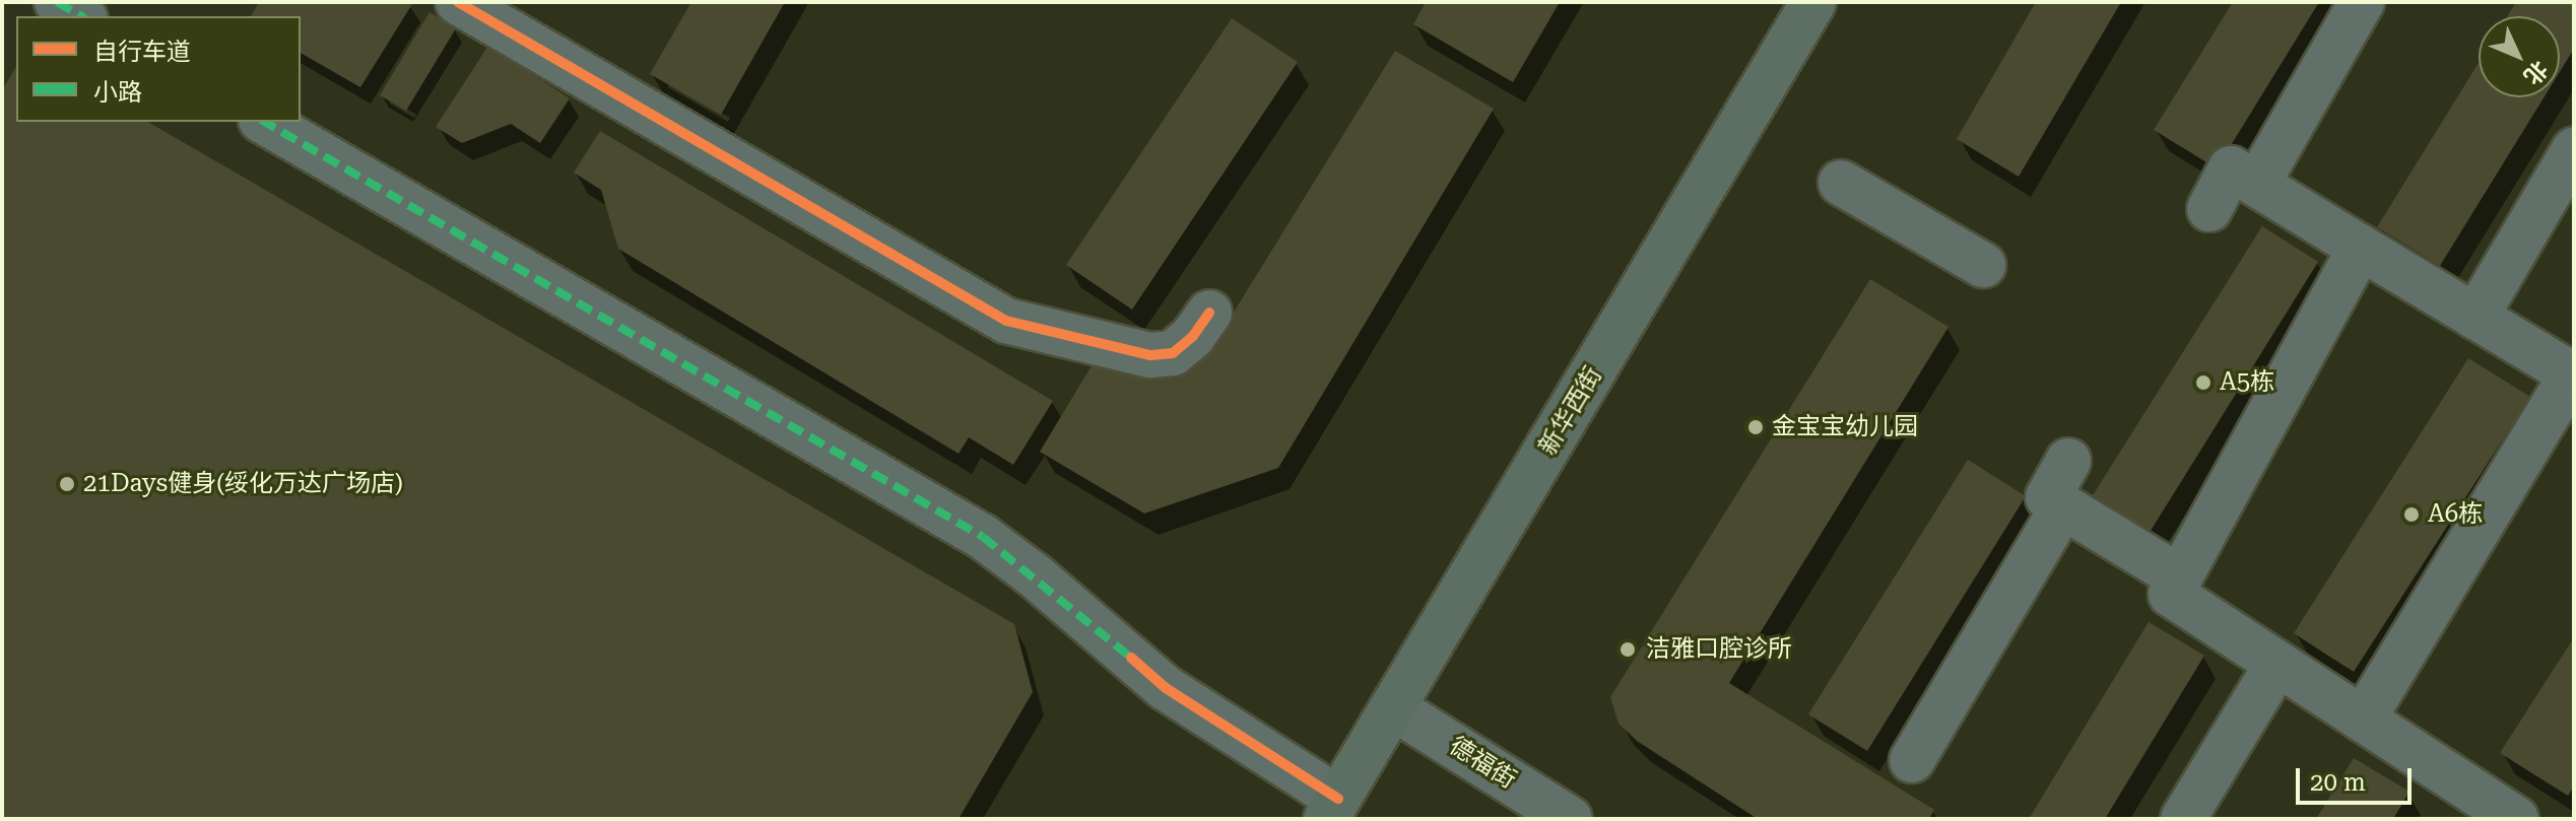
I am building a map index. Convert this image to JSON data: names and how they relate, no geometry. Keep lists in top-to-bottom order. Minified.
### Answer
{"streets":{"main road":["新华西街"],"street":["德福街"]},"crossings":[["新华西街","德福街"]],"places":["A5栋","金宝宝幼儿园","21Days健身(绥化万达广场店)","A6栋","洁雅口腔诊所"],"legend":["自行车道","小路"],"scale_bar":"20 m","north":"bottom right"}
